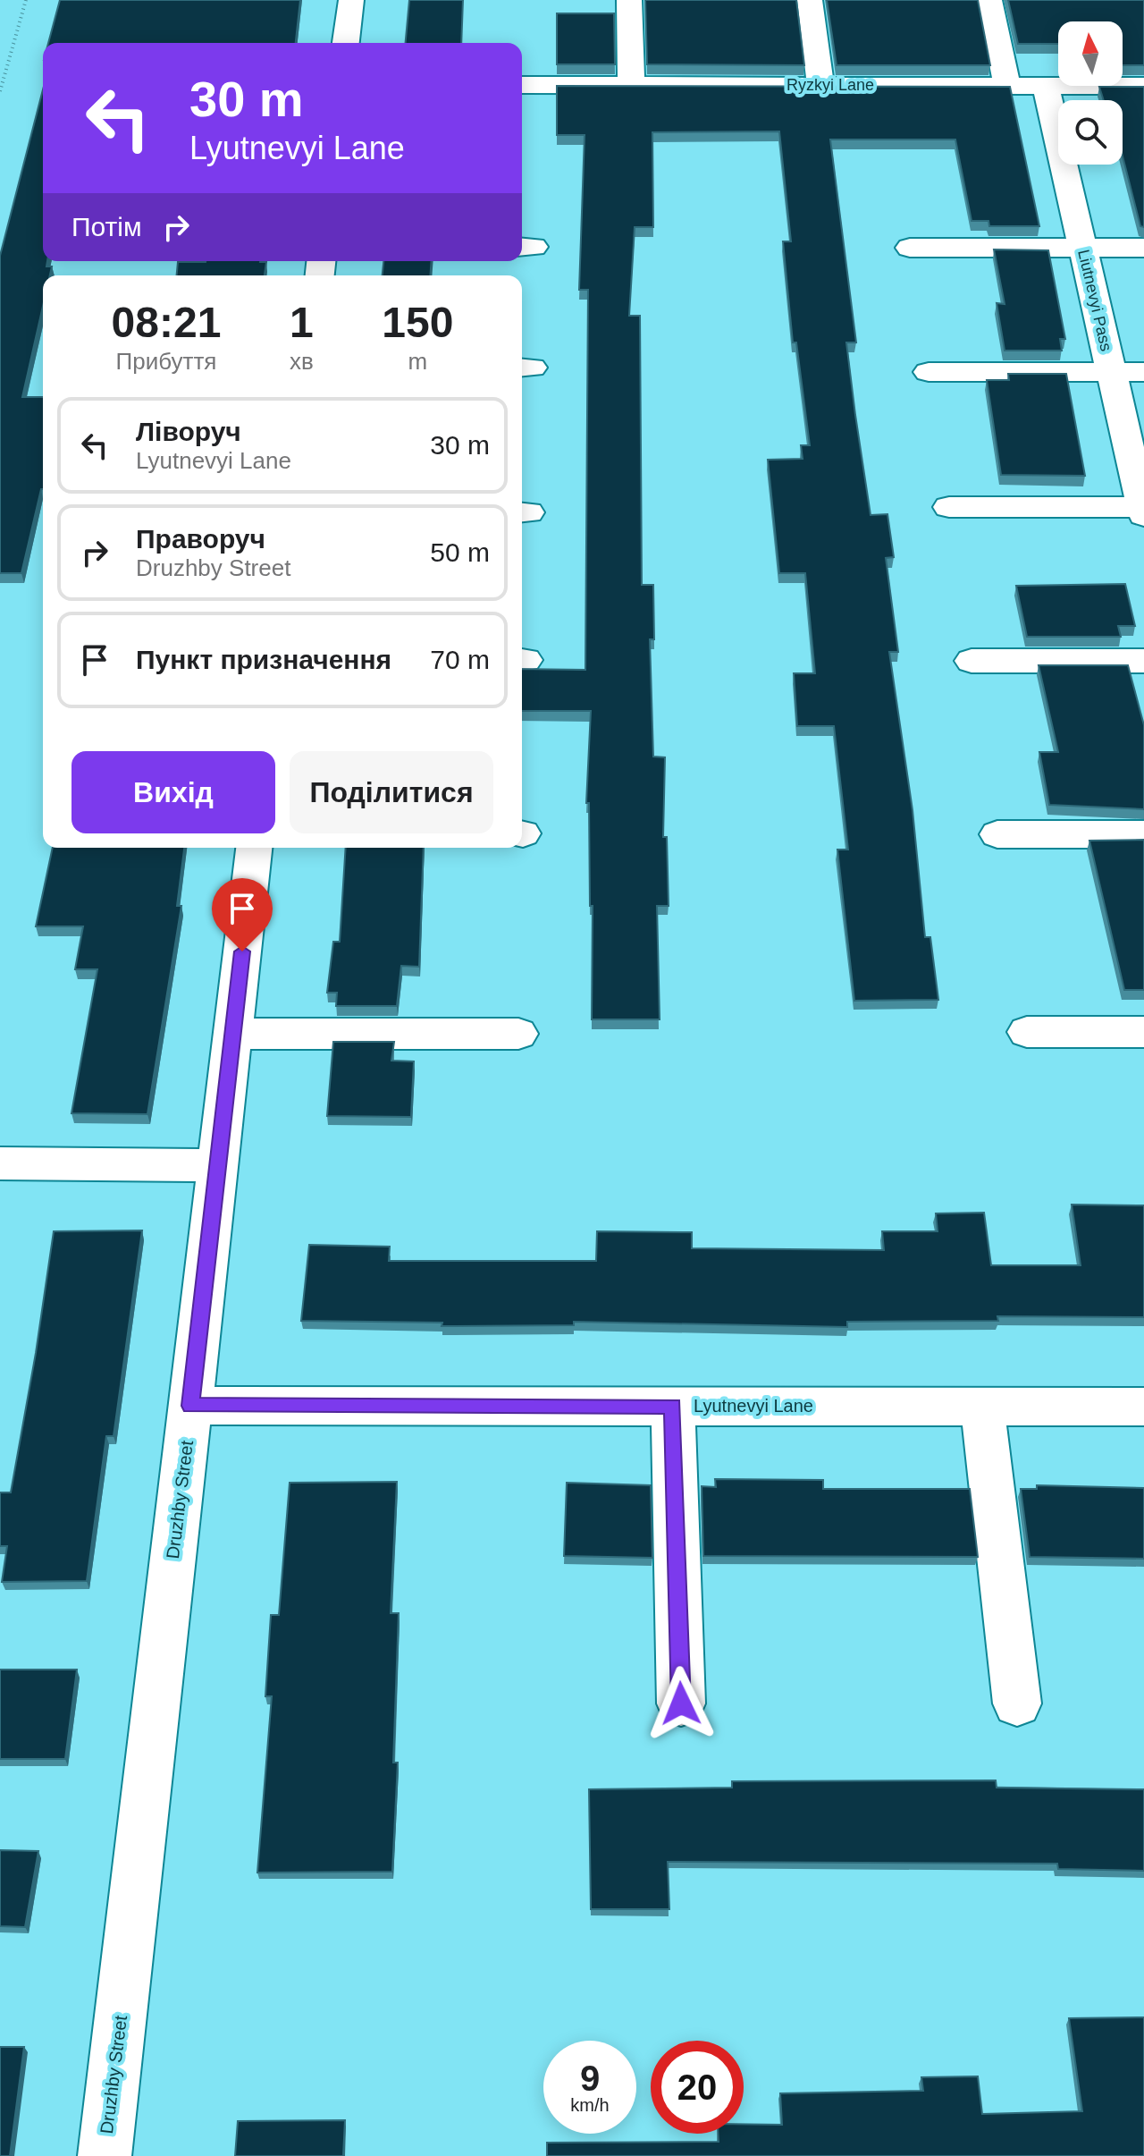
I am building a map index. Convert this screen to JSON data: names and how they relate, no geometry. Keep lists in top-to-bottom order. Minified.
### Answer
{"streets":{"street":["Ryzkyi Lane","Liutnevyi Pass","Lyutnevyi Lane","Druzhby Street"]},"crossings":[["Ryzkyi Lane","Liutnevyi Pass"],["Lyutnevyi Lane","Druzhby Street"]],"north":"top","page":{"turn":["30 m","Lyutnevyi Lane"],"then":"Потім","eta":["08:21","Прибуття","1","хв","150","m"],"list":[{"name":"Ліворуч","note":"Lyutnevyi Lane","value":"30 m"},{"name":"Праворуч","note":"Druzhby Street","value":"50 m"},{"name":"Пункт призначення","value":"70 m"}],"buttons":["Вихід","Поділитися"],"speed":"9 km/h","limit":"20"}}
